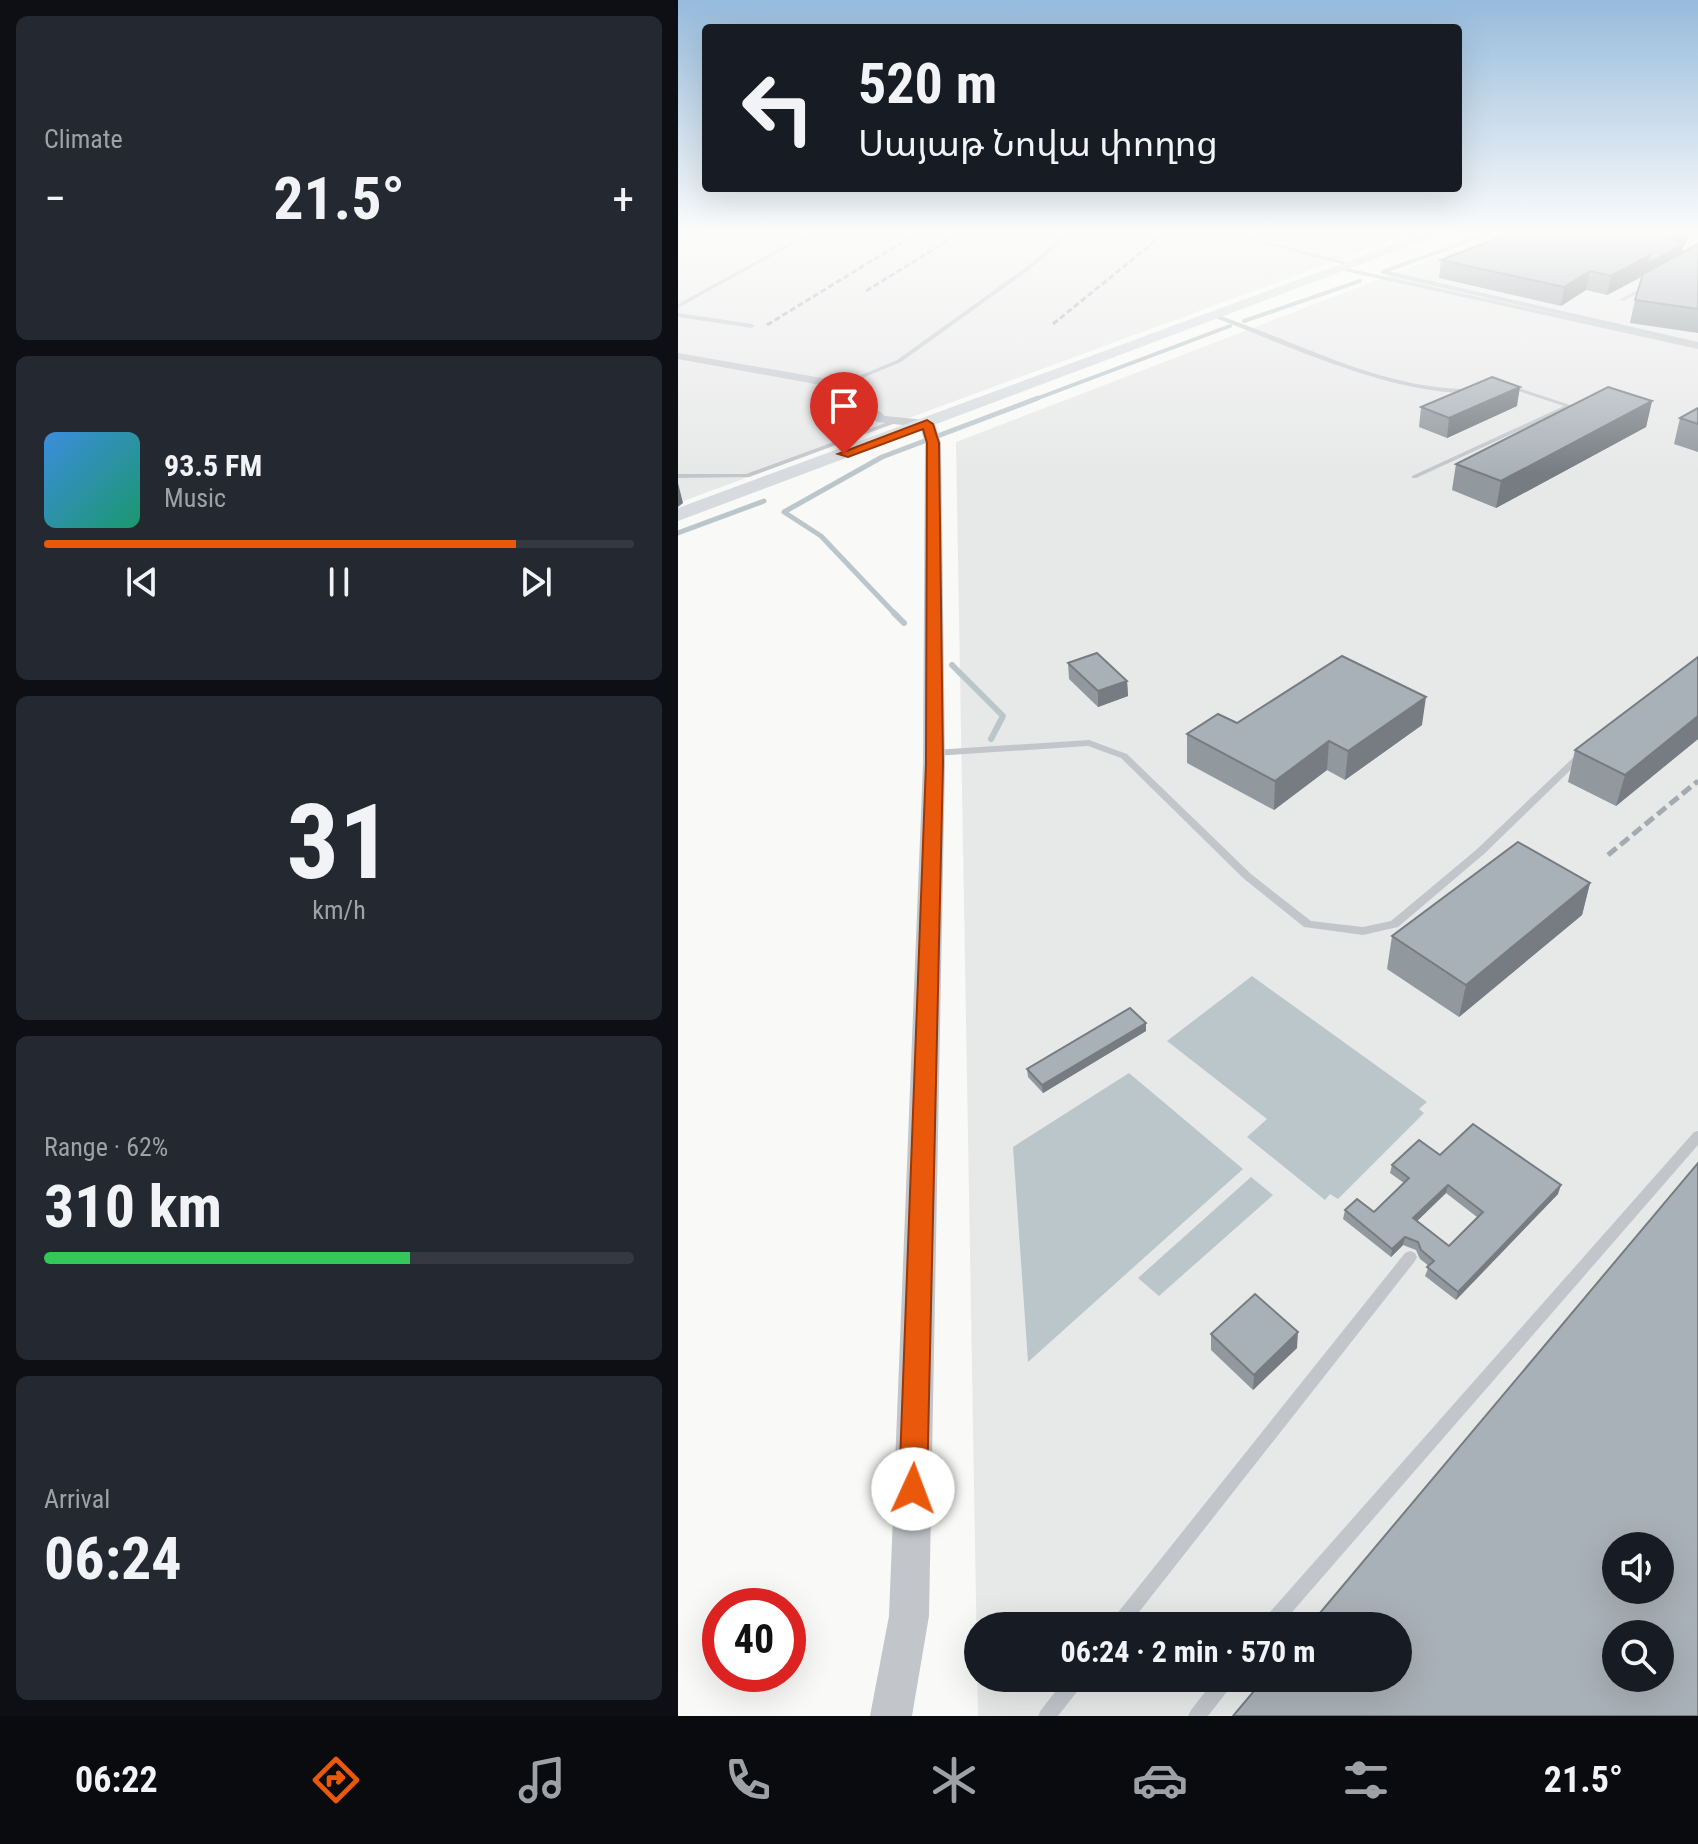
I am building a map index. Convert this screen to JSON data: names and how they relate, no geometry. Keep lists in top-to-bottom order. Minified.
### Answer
{"page":{"tile":["Climate",["31","km/h"],["Range · 62%","310 km"],["Arrival","06:24"]],"turn":["520 m","Սայաթ Նովա փողոց"],"heat":["−","21.5°","+"],"song":["93.5 FM","Music"],"limit":"40","trip":"06:24 · 2 min · 570 m","tabs":["06:22","21.5°"]}}
